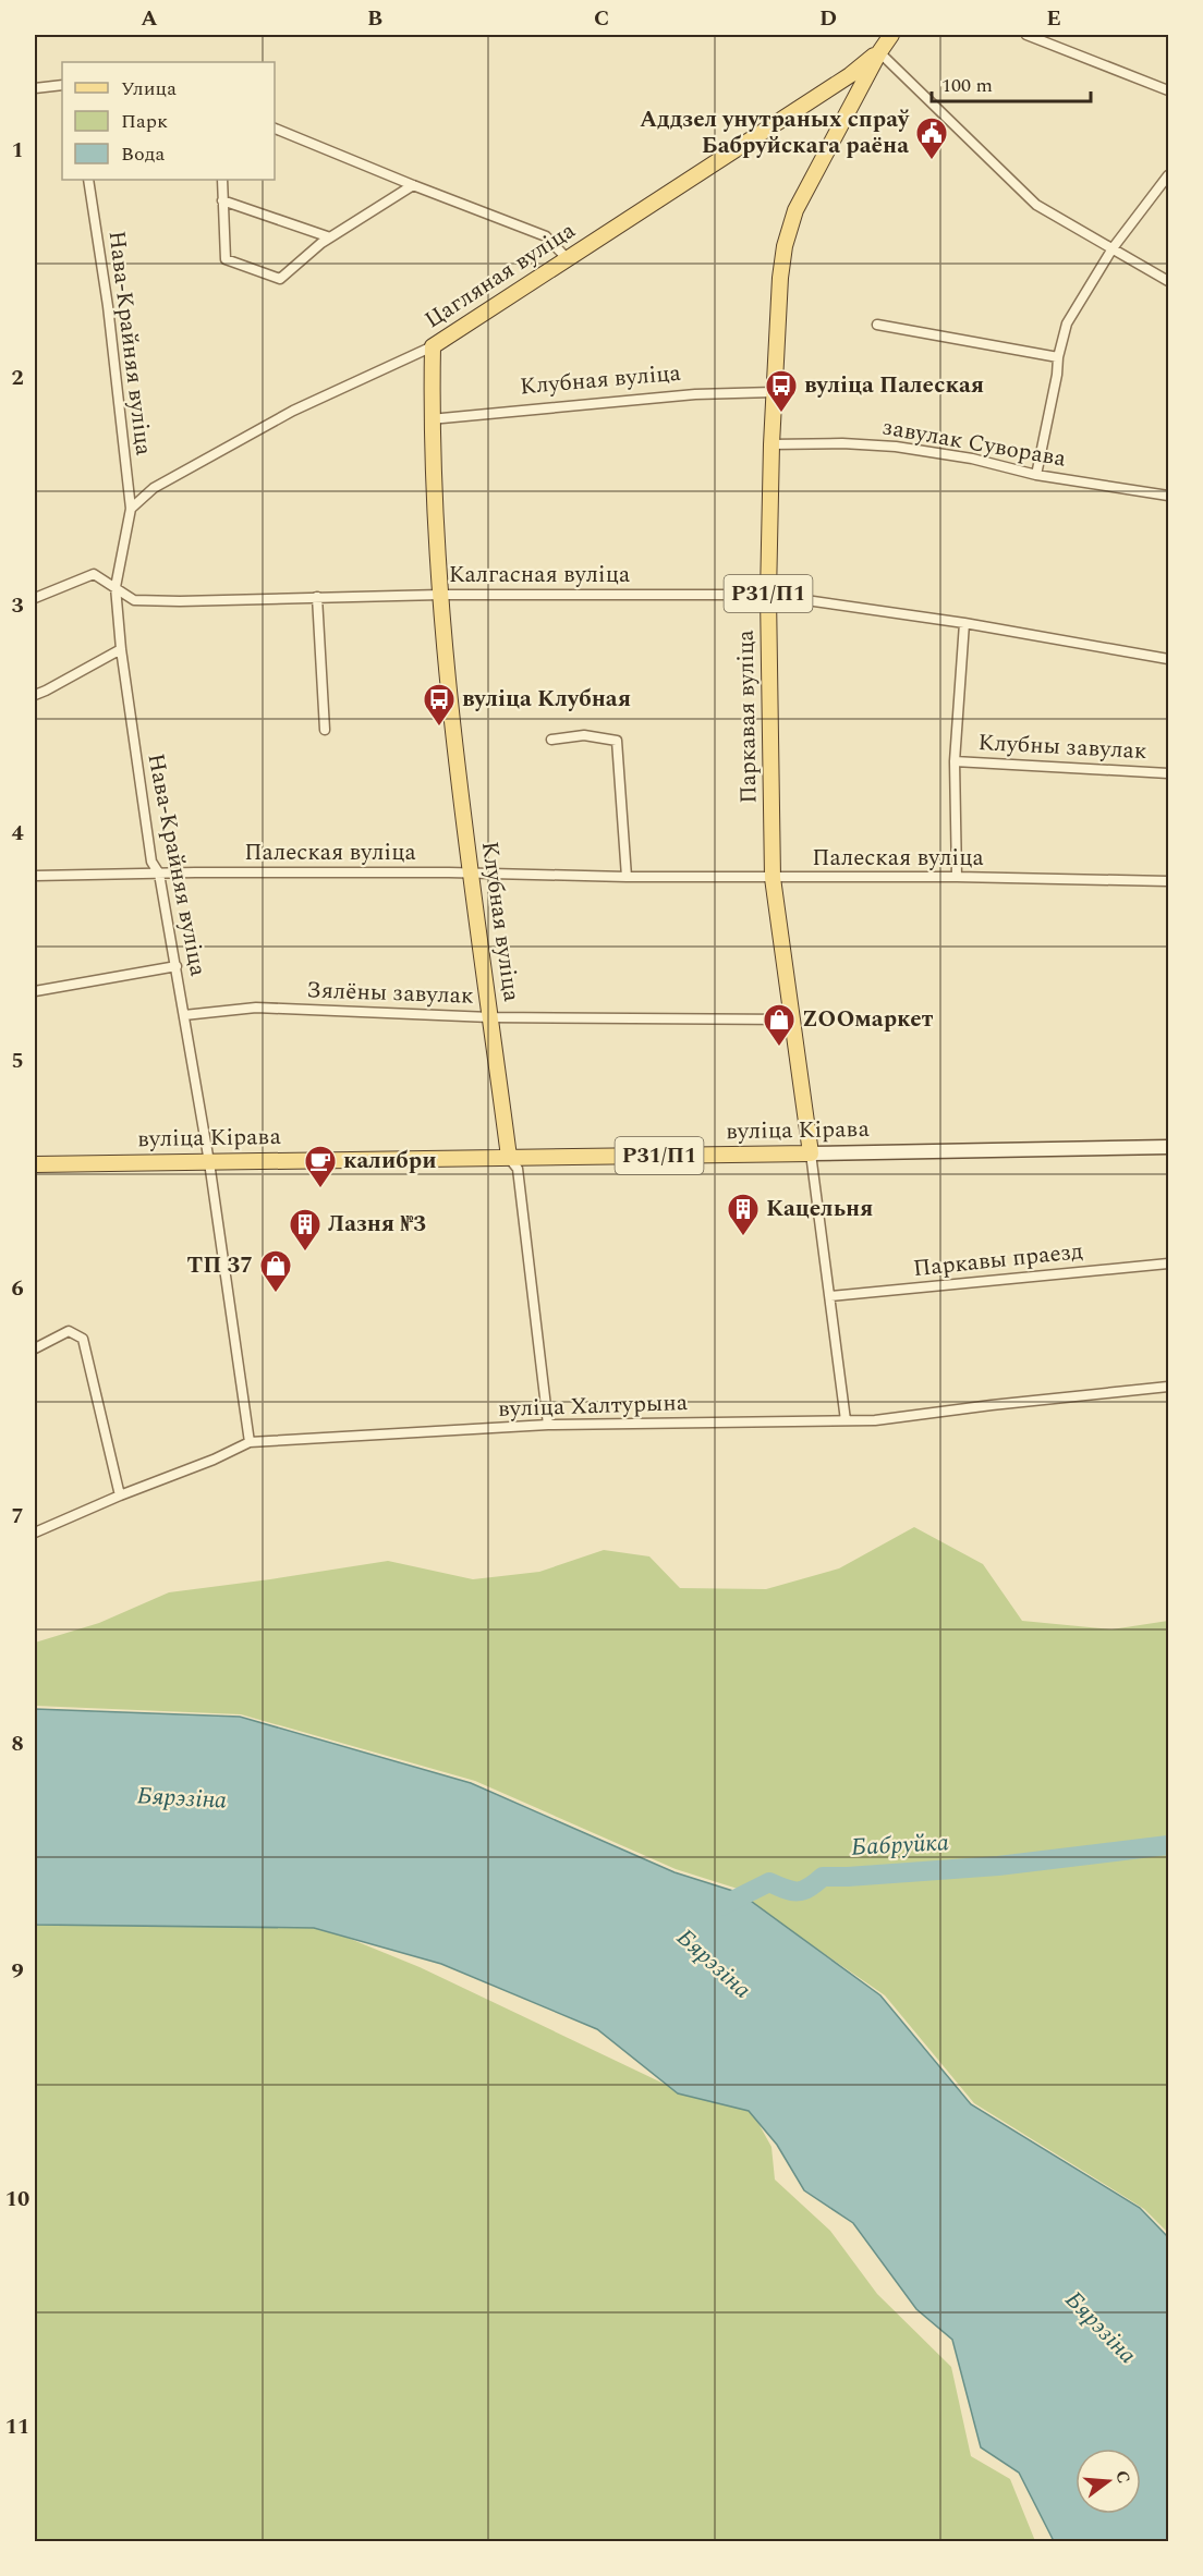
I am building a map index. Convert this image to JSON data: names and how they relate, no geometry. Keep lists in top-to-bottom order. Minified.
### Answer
{"streets":{"main road":["Цагляная вуліца","Клубная вуліца","Р31/П1","Паркавая вуліца","вуліца Кірава"],"street":["Нава-Крайняя вуліца","завулак Суворава","Калгасная вуліца","Клубны завулак","Палеская вуліца","Зялёны завулак","Паркавы праезд","вуліца Халтурына"]},"crossings":[["Цагляная вуліца","Нава-Крайняя вуліца"],["Цагляная вуліца","Клубная вуліца"],["Цагляная вуліца","Паркавая вуліца"],["Нава-Крайняя вуліца","Калгасная вуліца"],["Нава-Крайняя вуліца","Палеская вуліца"],["Нава-Крайняя вуліца","Зялёны завулак"],["Нава-Крайняя вуліца","вуліца Кірава"],["Нава-Крайняя вуліца","вуліца Халтурына"],["Клубная вуліца","Калгасная вуліца"],["Клубная вуліца","Паркавая вуліца"],["Клубная вуліца","Палеская вуліца"],["Клубная вуліца","Зялёны завулак"],["Клубная вуліца","вуліца Кірава"],["Клубная вуліца","вуліца Халтурына"],["завулак Суворава","Паркавая вуліца"],["Калгасная вуліца","Паркавая вуліца"],["Паркавая вуліца","Палеская вуліца"],["Паркавая вуліца","Зялёны завулак"],["Паркавая вуліца","вуліца Кірава"],["Паркавая вуліца","Паркавы праезд"],["Паркавая вуліца","вуліца Халтурына"]],"water":["Бярэзіна","Бабруйка"],"places":{"public building":["Аддзел унутраных спраў Бабруйскага раёна"],"bus stop":["вуліца Палеская","вуліца Клубная"],"shop":["ZOOмаркет","ТП 37"],"cafe":["калибри"],"building":["Кацельня","Лазня №3"]},"legend":["Улица","Парк","Вода"],"scale_bar":"100 m","north":"right","grid":{"columns":["A","B","C","D","E"],"rows":["1","2","3","4","5","6","7","8","9","10","11"]}}
